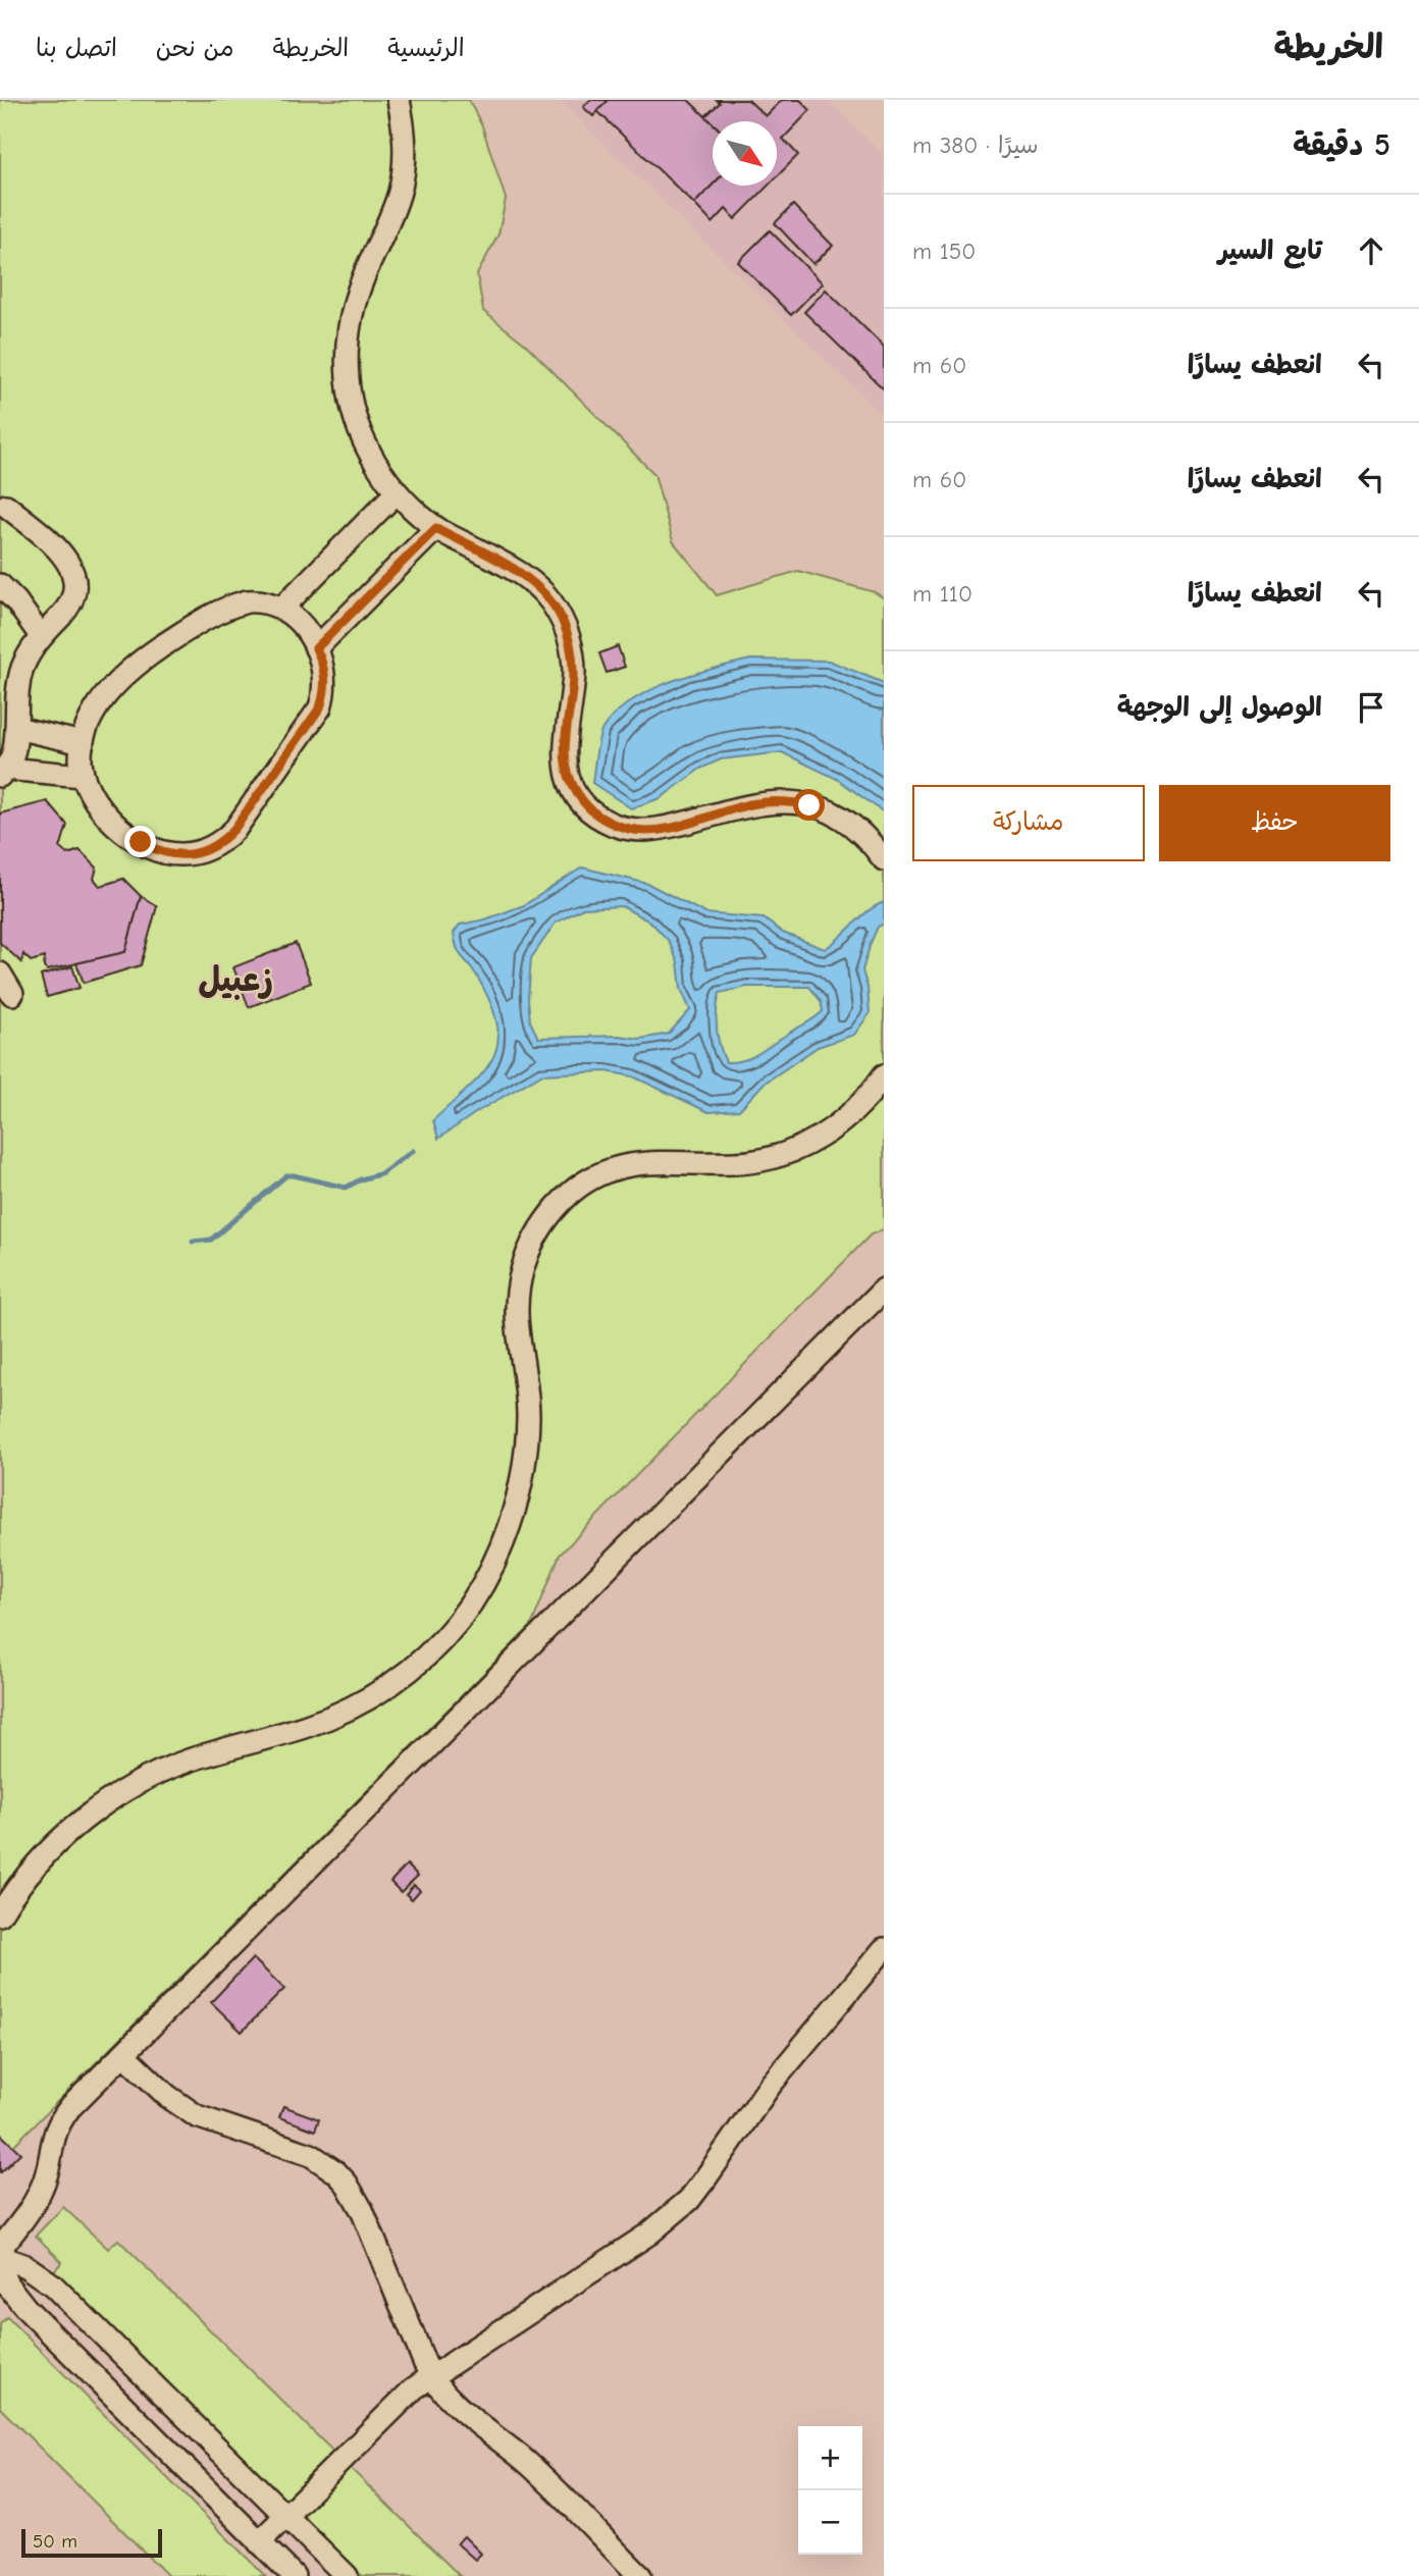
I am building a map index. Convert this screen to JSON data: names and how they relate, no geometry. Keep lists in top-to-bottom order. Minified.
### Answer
{"districts":["زعبيل"],"scale_bar":"50 m","north":"bottom right","page":{"header":"الخريطة","nav":["الرئيسية","الخريطة","من نحن","اتصل بنا"],"heading":["5 دقيقة","سيرًا · 380 m"],"list":[["تابع السير","150 m"],["انعطف يسارًا","60 m"],["انعطف يسارًا","60 m"],["انعطف يسارًا","110 m"],"الوصول إلى الوجهة"],"buttons":["حفظ","مشاركة"],"map_buttons":["+","−"],"scale":"50 m"}}
